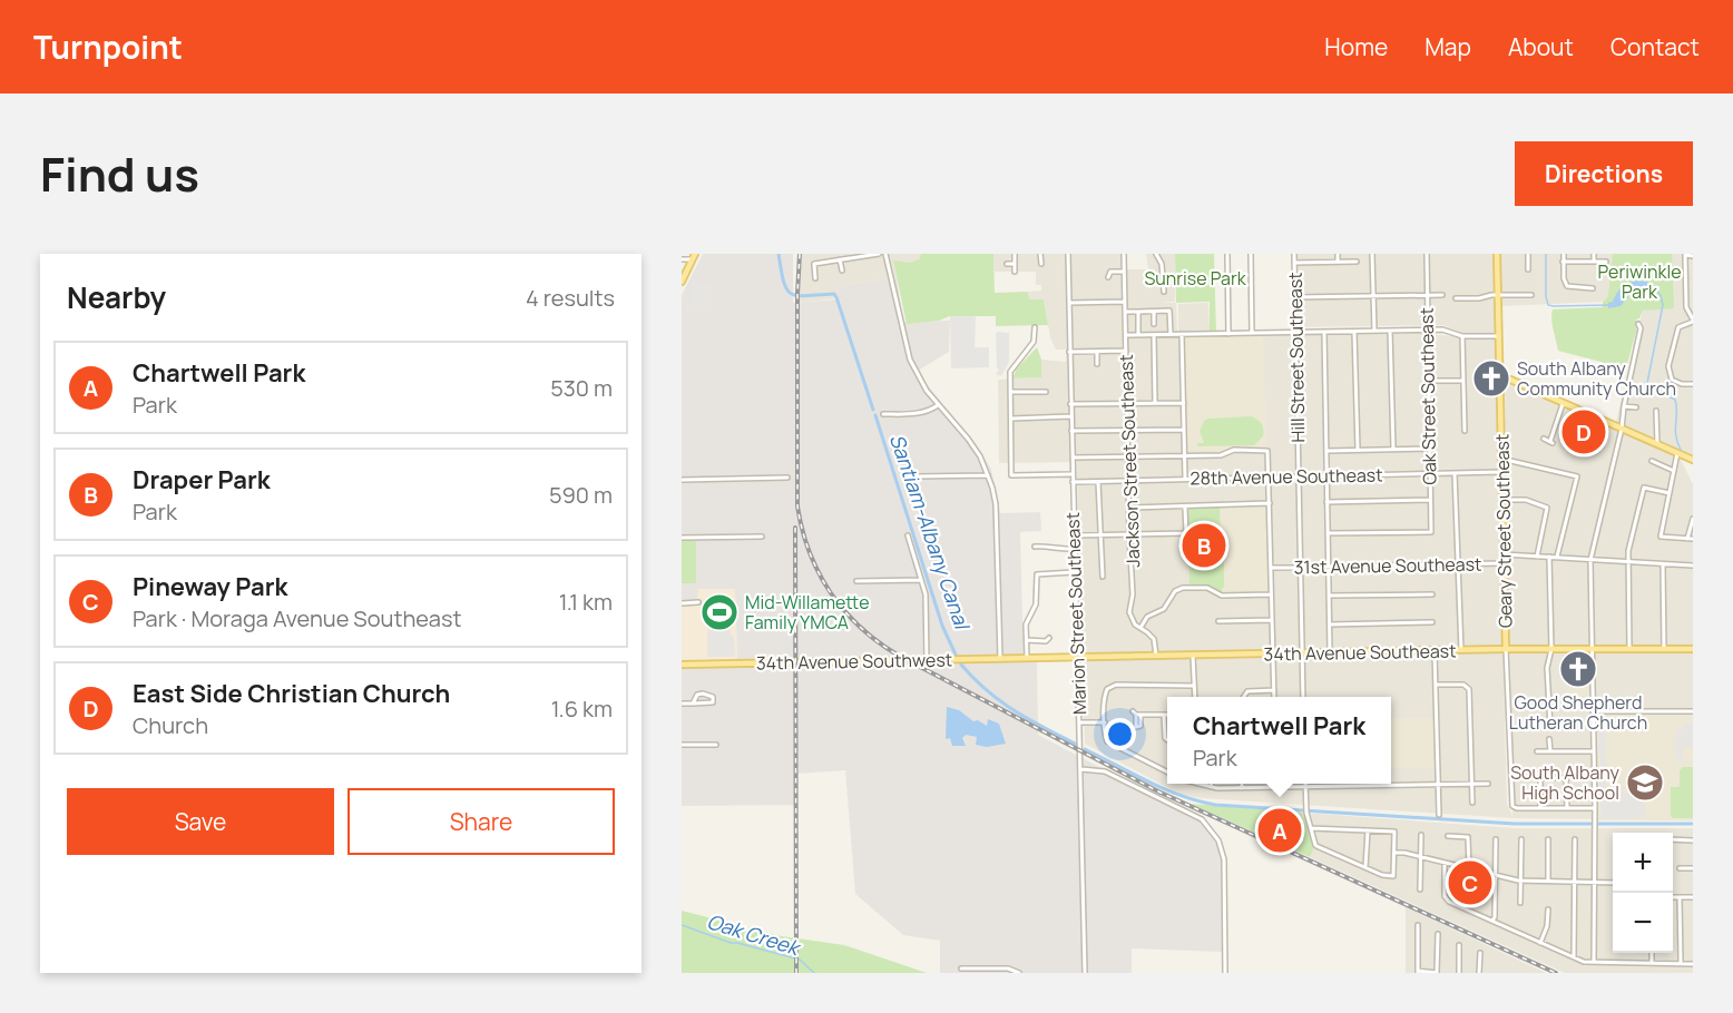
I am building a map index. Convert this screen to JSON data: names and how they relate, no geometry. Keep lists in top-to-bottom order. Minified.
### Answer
{"streets":{"main road":["Geary Street Southeast","34th Avenue Southeast","34th Avenue Southwest"],"street":["Hill Street Southeast","Oak Street Southeast","Jackson Street Southeast","28th Avenue Southeast","31st Avenue Southeast","Marion Street Southeast"]},"crossings":[["Hill Street Southeast","28th Avenue Southeast"],["Hill Street Southeast","31st Avenue Southeast"],["Hill Street Southeast","34th Avenue Southeast"],["Oak Street Southeast","28th Avenue Southeast"],["Jackson Street Southeast","28th Avenue Southeast"],["Jackson Street Southeast","34th Avenue Southeast"],["28th Avenue Southeast","Geary Street Southeast"],["28th Avenue Southeast","Marion Street Southeast"],["Geary Street Southeast","31st Avenue Southeast"],["Geary Street Southeast","34th Avenue Southeast"],["Marion Street Southeast","34th Avenue Southeast"],["34th Avenue Southeast","34th Avenue Southwest"]],"water":["Santiam-Albany Canal","Oak Creek"],"parks":["Periwinkle Park","Sunrise Park"],"places":{"church":["South Albany Community Church","Good Shepherd Lutheran Church"],"sports":["Mid-Willamette Family YMCA"],"school or university":["South Albany High School"]},"page":{"header":"Turnpoint","nav":["Home","Map","About","Contact"],"title":"Find us","buttons":["Directions",["Save","Share"]],"heading":["Nearby","4 results"],"list":[{"mark":"A","name":"Chartwell Park","note":"Park","value":"530 m"},{"mark":"B","name":"Draper Park","note":"Park","value":"590 m"},{"mark":"C","name":"Pineway Park","note":"Park · Moraga Avenue Southeast","value":"1.1 km"},{"mark":"D","name":"East Side Christian Church","note":"Church","value":"1.6 km"}],"pins":["D","B","A","C"],"popup":["Chartwell Park","Park"],"map_buttons":["+","−"]}}
